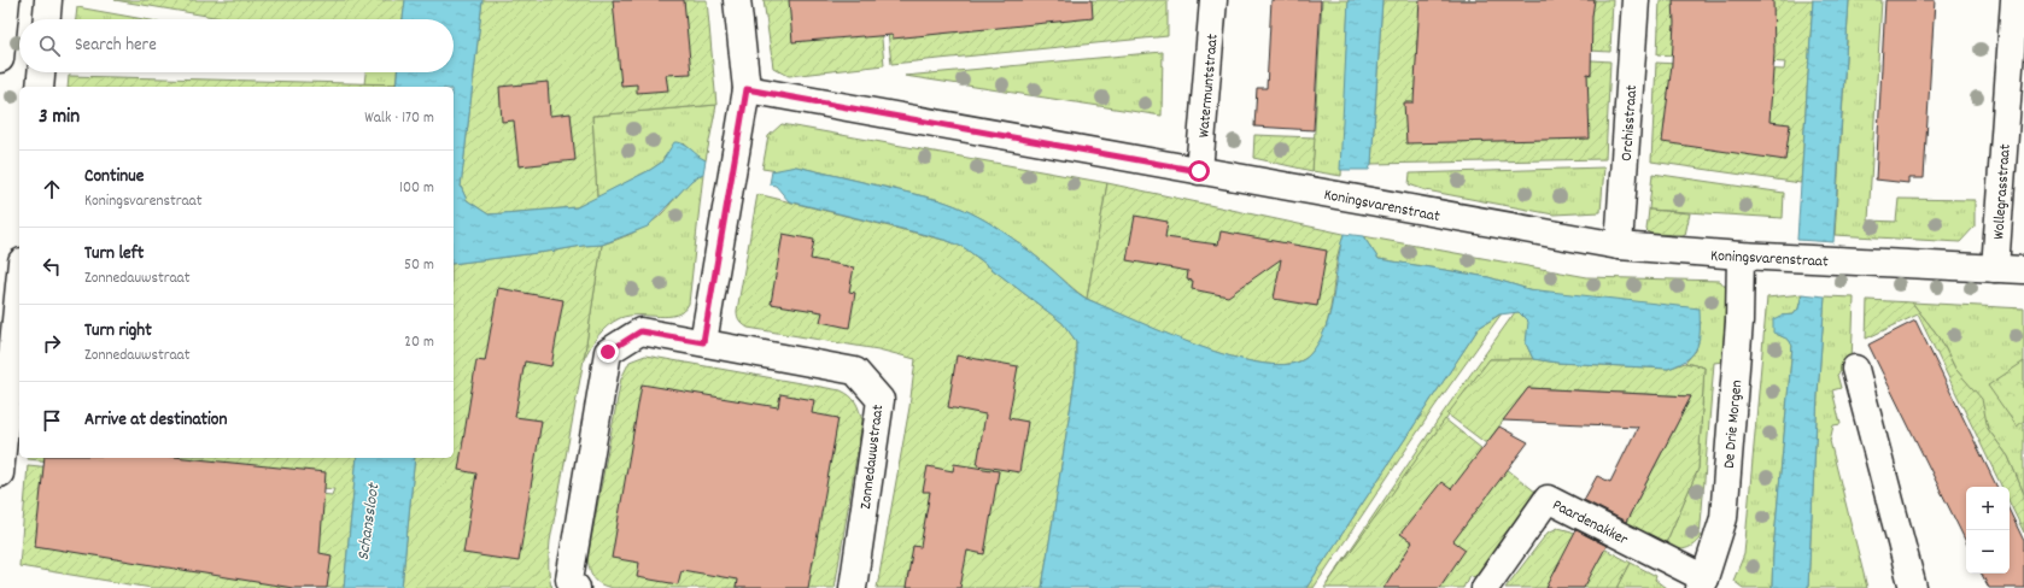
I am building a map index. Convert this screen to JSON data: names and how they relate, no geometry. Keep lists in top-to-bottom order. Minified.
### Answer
{"streets":{"street":["Watermuntstraat","Orchisstraat","Wollegrasstraat","Koningsvarenstraat","De Drie Morgen","Zonnedauwstraat","Paardenakker"]},"crossings":[["Watermuntstraat","Koningsvarenstraat"],["Orchisstraat","Koningsvarenstraat"],["Wollegrasstraat","Koningsvarenstraat"],["Koningsvarenstraat","De Drie Morgen"],["De Drie Morgen","Paardenakker"]],"water":["Schanssloot"],"page":{"search":"Search here","heading":["3 min","Walk · 170 m"],"list":[["Continue","Koningsvarenstraat","100 m"],["Turn left","Zonnedauwstraat","50 m"],["Turn right","Zonnedauwstraat","20 m"],"Arrive at destination"],"map_buttons":["+","−"]}}
